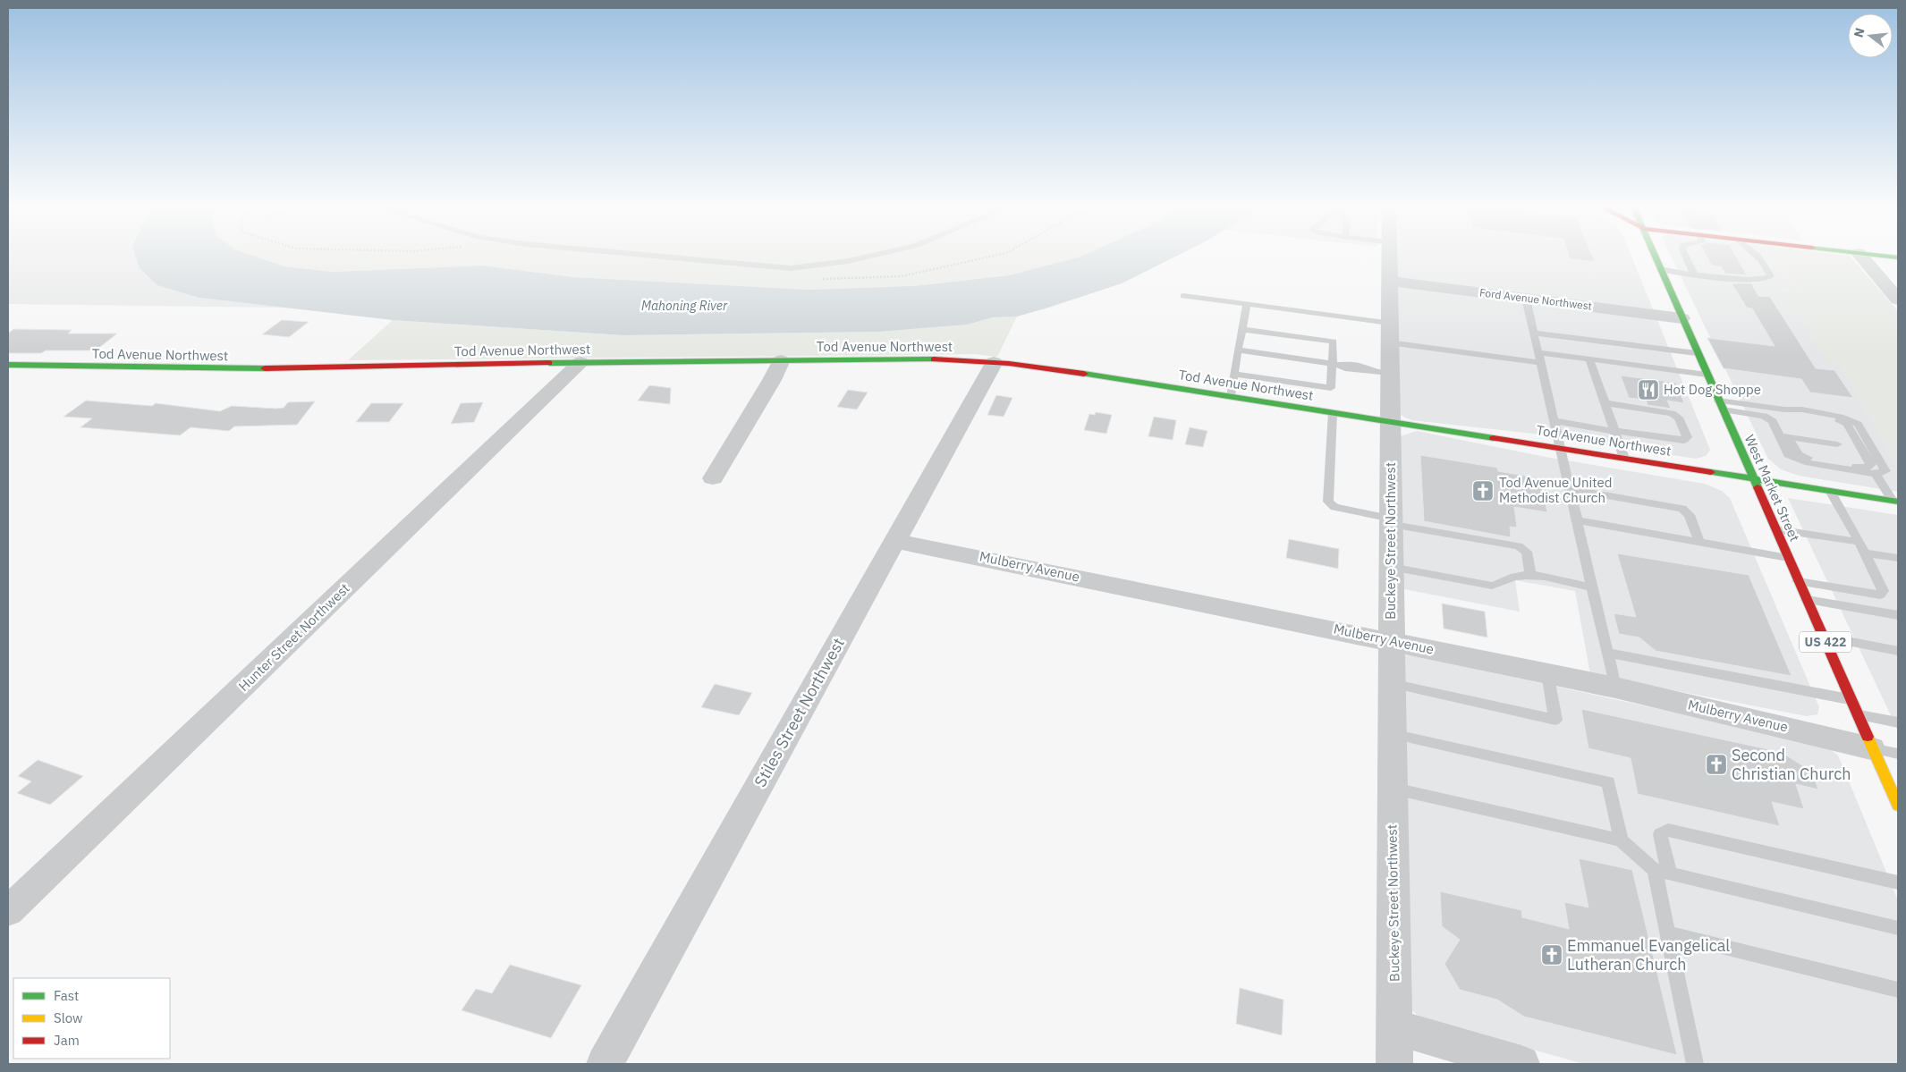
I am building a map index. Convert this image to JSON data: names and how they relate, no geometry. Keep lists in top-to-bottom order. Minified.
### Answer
{"streets":{"main road":["Tod Avenue Northwest","West Market Street","US 422"],"street":["Ford Avenue Northwest","Buckeye Street Northwest","Mulberry Avenue","Hunter Street Northwest","Stiles Street Northwest"]},"crossings":[["Ford Avenue Northwest","West Market Street"],["Ford Avenue Northwest","Buckeye Street Northwest"],["Tod Avenue Northwest","West Market Street"],["Tod Avenue Northwest","Buckeye Street Northwest"],["Tod Avenue Northwest","Hunter Street Northwest"],["Tod Avenue Northwest","Stiles Street Northwest"],["West Market Street","Mulberry Avenue"],["Buckeye Street Northwest","Mulberry Avenue"],["Mulberry Avenue","Stiles Street Northwest"]],"water":["Mahoning River"],"places":{"restaurant":["Hot Dog Shoppe"],"church":["Tod Avenue United Methodist Church","Second Christian Church","Emmanuel Evangelical Lutheran Church"]},"legend":["Fast","Slow","Jam"],"north":"left"}
